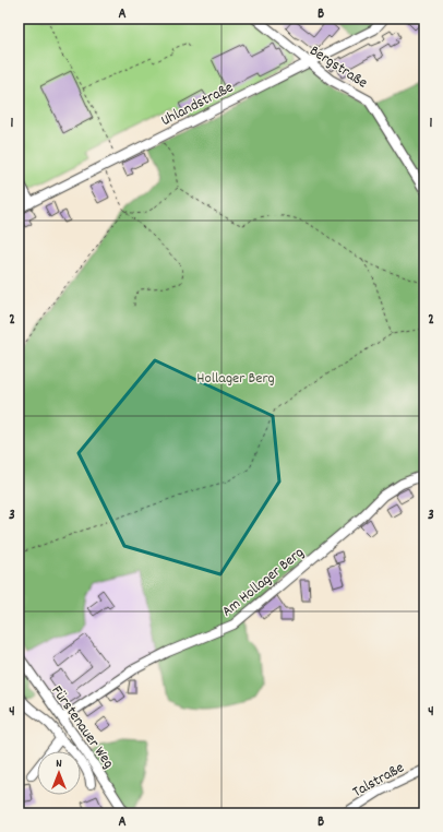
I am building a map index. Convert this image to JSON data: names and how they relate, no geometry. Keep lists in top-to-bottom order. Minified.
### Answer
{"streets":{"street":["Bergstraße","Uhlandstraße","Am Hollager Berg","Fürstenauer Weg","Talstraße"]},"crossings":[["Bergstraße","Uhlandstraße"],["Am Hollager Berg","Fürstenauer Weg"]],"parks":["Hollager Berg"],"north":"top","grid":{"columns":["A","B"],"rows":["1","2","3","4"]}}
